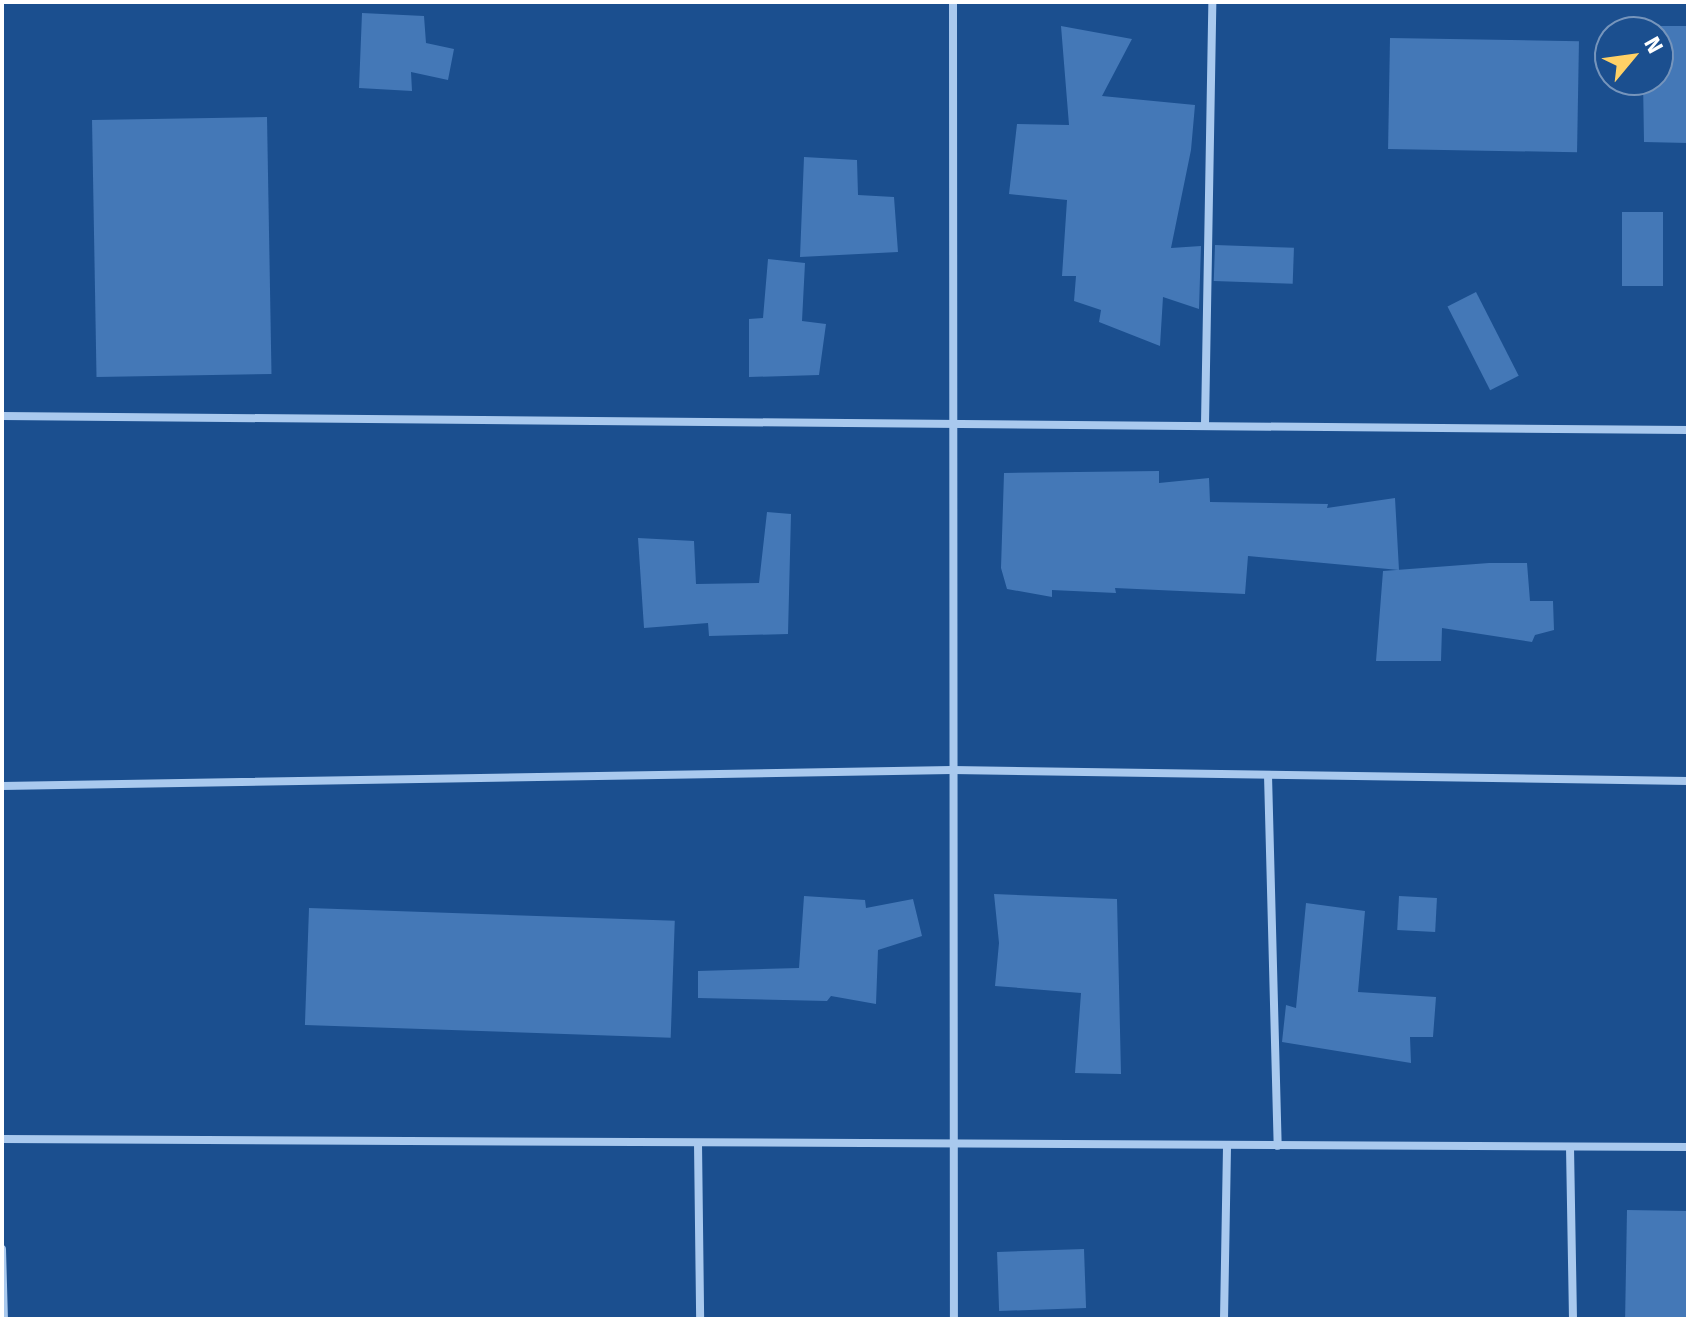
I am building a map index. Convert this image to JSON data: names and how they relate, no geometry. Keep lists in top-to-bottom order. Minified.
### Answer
{"north":"top right"}
